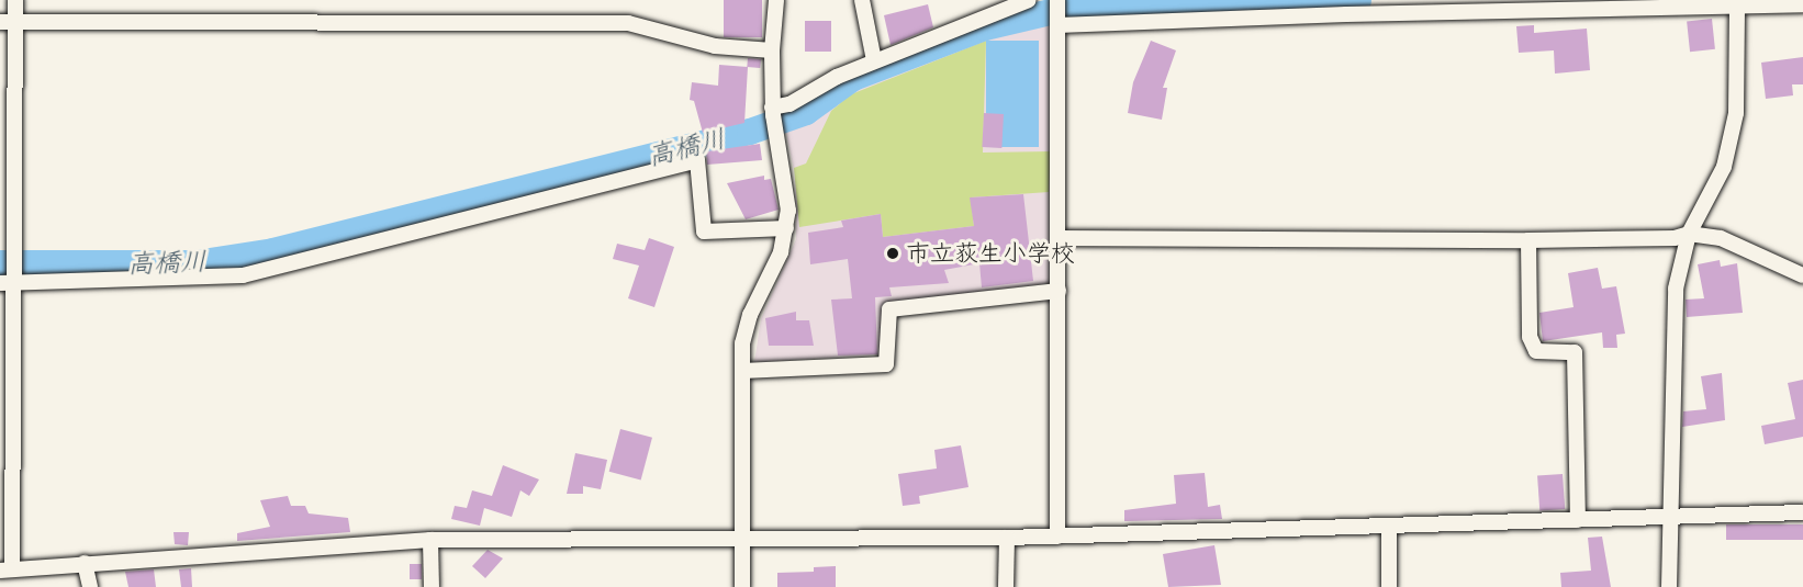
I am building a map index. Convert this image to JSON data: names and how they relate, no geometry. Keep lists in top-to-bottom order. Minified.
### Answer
{"water":["高橋川"],"places":["市立荻生小学校"]}
